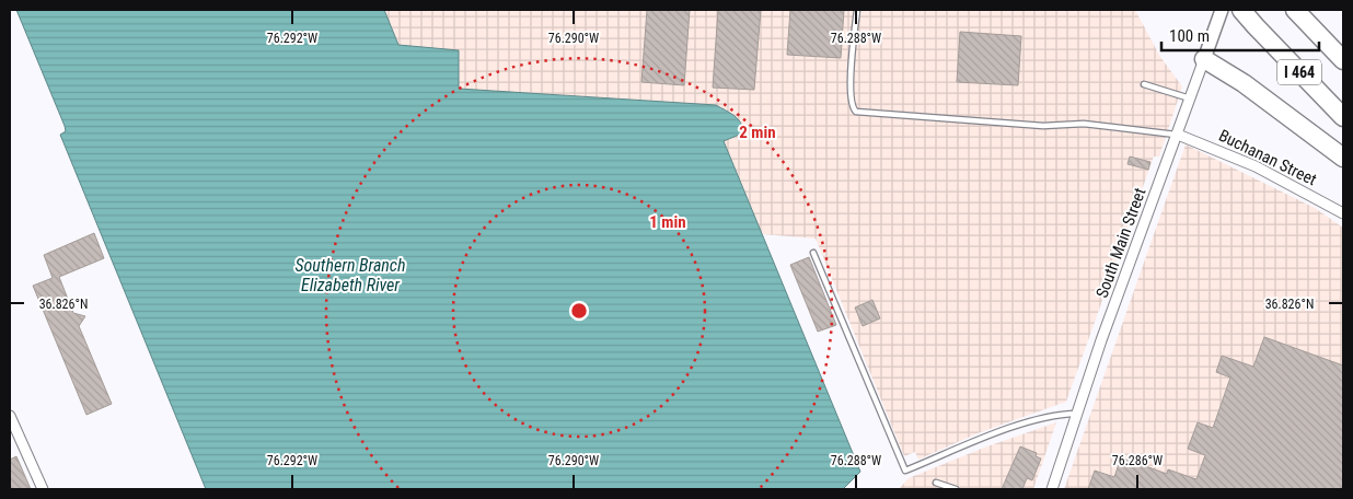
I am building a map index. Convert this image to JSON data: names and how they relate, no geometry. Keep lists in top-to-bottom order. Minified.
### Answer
{"streets":{"highway":["I 464"],"street":["Buchanan Street","South Main Street"]},"crossings":[["Buchanan Street","South Main Street"]],"water":["Southern Branch Elizabeth River"],"scale_bar":"100 m","coordinates":["76.292°W","76.290°W","76.288°W","36.826°N","76.286°W"],"rings":["2 min","1 min"]}
